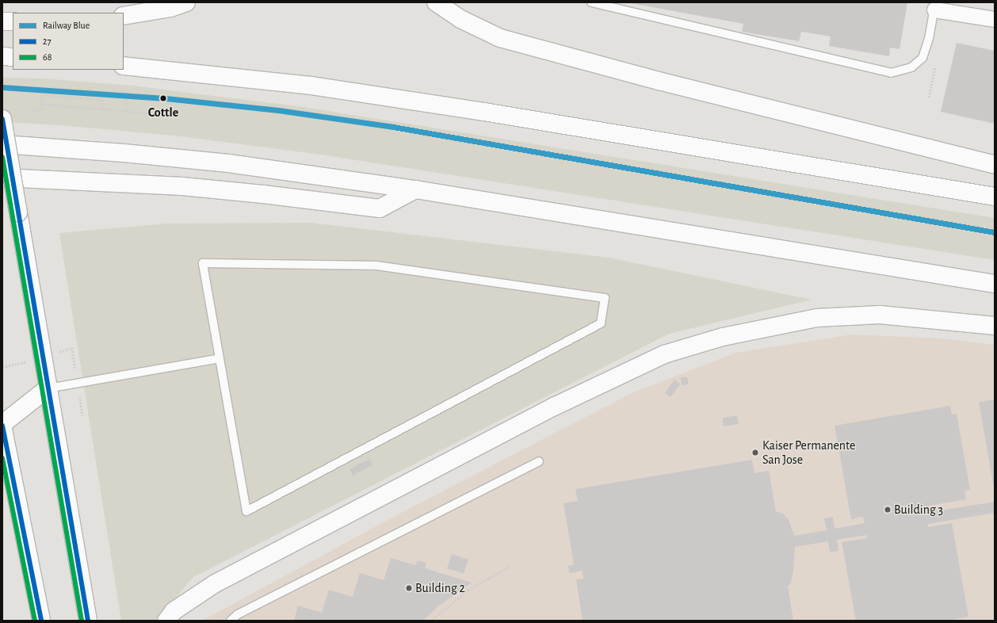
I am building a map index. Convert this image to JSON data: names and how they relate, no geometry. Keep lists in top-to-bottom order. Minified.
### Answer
{"places":["Cottle","Kaiser Permanente San Jose","Building 3","Building 2"],"lines":["rail line Blue","transit line 27","transit line 68"],"legend":["Railway Blue","27","68"]}
